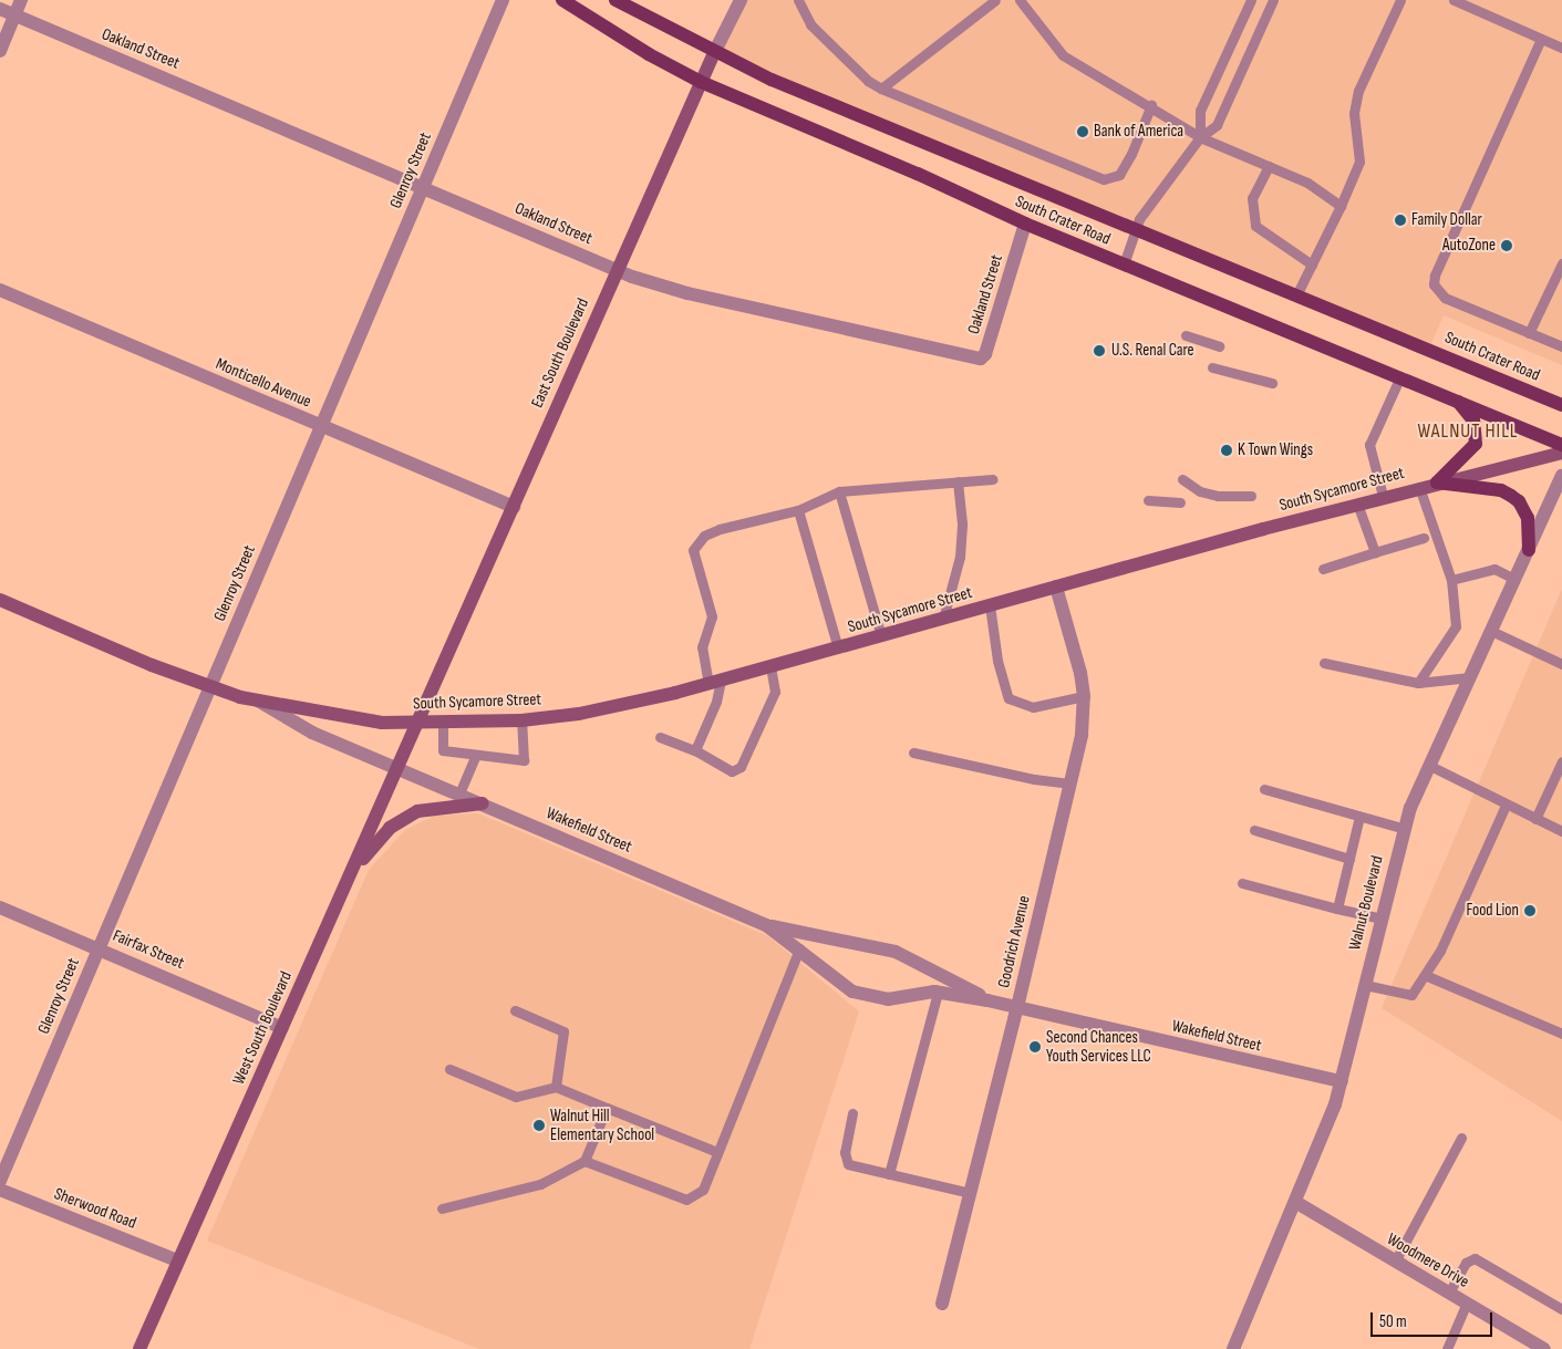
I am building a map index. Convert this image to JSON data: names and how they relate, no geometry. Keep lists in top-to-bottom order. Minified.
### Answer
{"streets":{"main road":["South Crater Road","East South Boulevard","South Sycamore Street","West South Boulevard"],"street":["Oakland Street","Glenroy Street","Monticello Avenue","Wakefield Street","Walnut Boulevard","Goodrich Avenue","Fairfax Street","Sherwood Road","Woodmere Drive"]},"crossings":[["Oakland Street","Glenroy Street"],["Oakland Street","South Crater Road"],["Oakland Street","East South Boulevard"],["Glenroy Street","Monticello Avenue"],["Glenroy Street","South Sycamore Street"],["Glenroy Street","Fairfax Street"],["South Crater Road","East South Boulevard"],["East South Boulevard","Monticello Avenue"],["East South Boulevard","South Sycamore Street"],["East South Boulevard","West South Boulevard"],["South Sycamore Street","Wakefield Street"],["South Sycamore Street","Goodrich Avenue"],["South Sycamore Street","West South Boulevard"],["Wakefield Street","Walnut Boulevard"],["Wakefield Street","Goodrich Avenue"],["Wakefield Street","West South Boulevard"],["Walnut Boulevard","Woodmere Drive"],["Fairfax Street","West South Boulevard"],["West South Boulevard","Sherwood Road"]],"districts":["WALNUT HILL"],"places":["Bank of America","Family Dollar","AutoZone","U.S. Renal Care","K Town Wings","Food Lion","Second Chances Youth Services LLC","Walnut Hill Elementary School"],"scale_bar":"50 m"}
